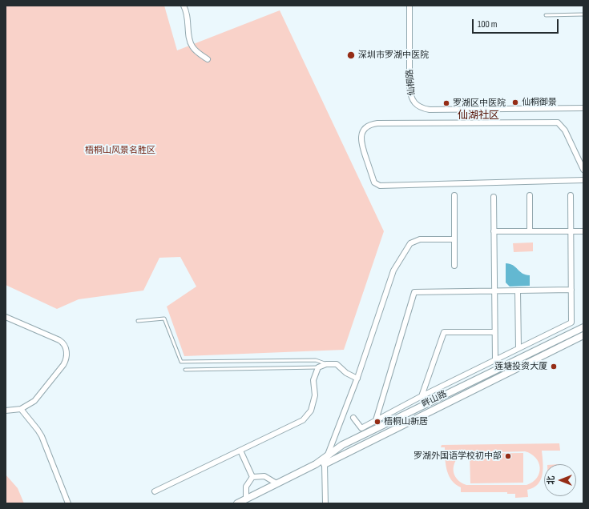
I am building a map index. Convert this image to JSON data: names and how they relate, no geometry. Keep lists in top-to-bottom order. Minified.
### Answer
{"streets":{"street":["仙桐路","畔山路"]},"districts":["仙湖社区"],"parks":["梧桐山风景名胜区"],"places":["深圳市罗湖中医院","仙桐御景","罗湖区中医院","莲塘投资大厦","梧桐山新居","罗湖外国语学校初中部"],"scale_bar":"100 m","north":"left"}
